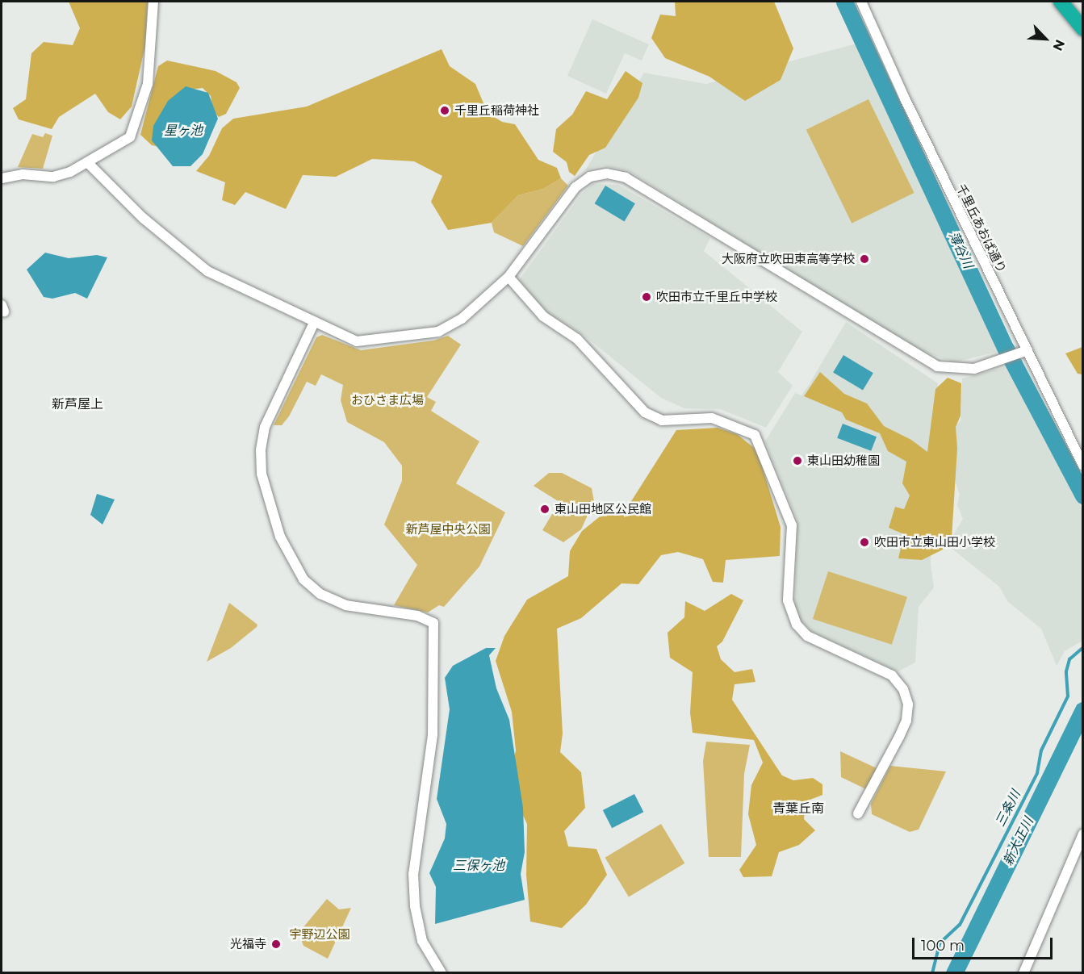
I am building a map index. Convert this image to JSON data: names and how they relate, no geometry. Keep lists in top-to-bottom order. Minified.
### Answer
{"streets":{"street":["千里丘あおば通り"]},"districts":["新芦屋上","青葉丘南"],"water":["星ヶ池","薄谷川","三条川","新大正川","三保ヶ池"],"parks":["おひさま広場","新芦屋中央公園","宇野辺公園"],"places":["千里丘稲荷神社","大阪府立吹田東高等学校","吹田市立千里丘中学校","東山田幼稚園","東山田地区公民館","吹田市立東山田小学校","光福寺"],"scale_bar":"100 m","north":"bottom right"}
